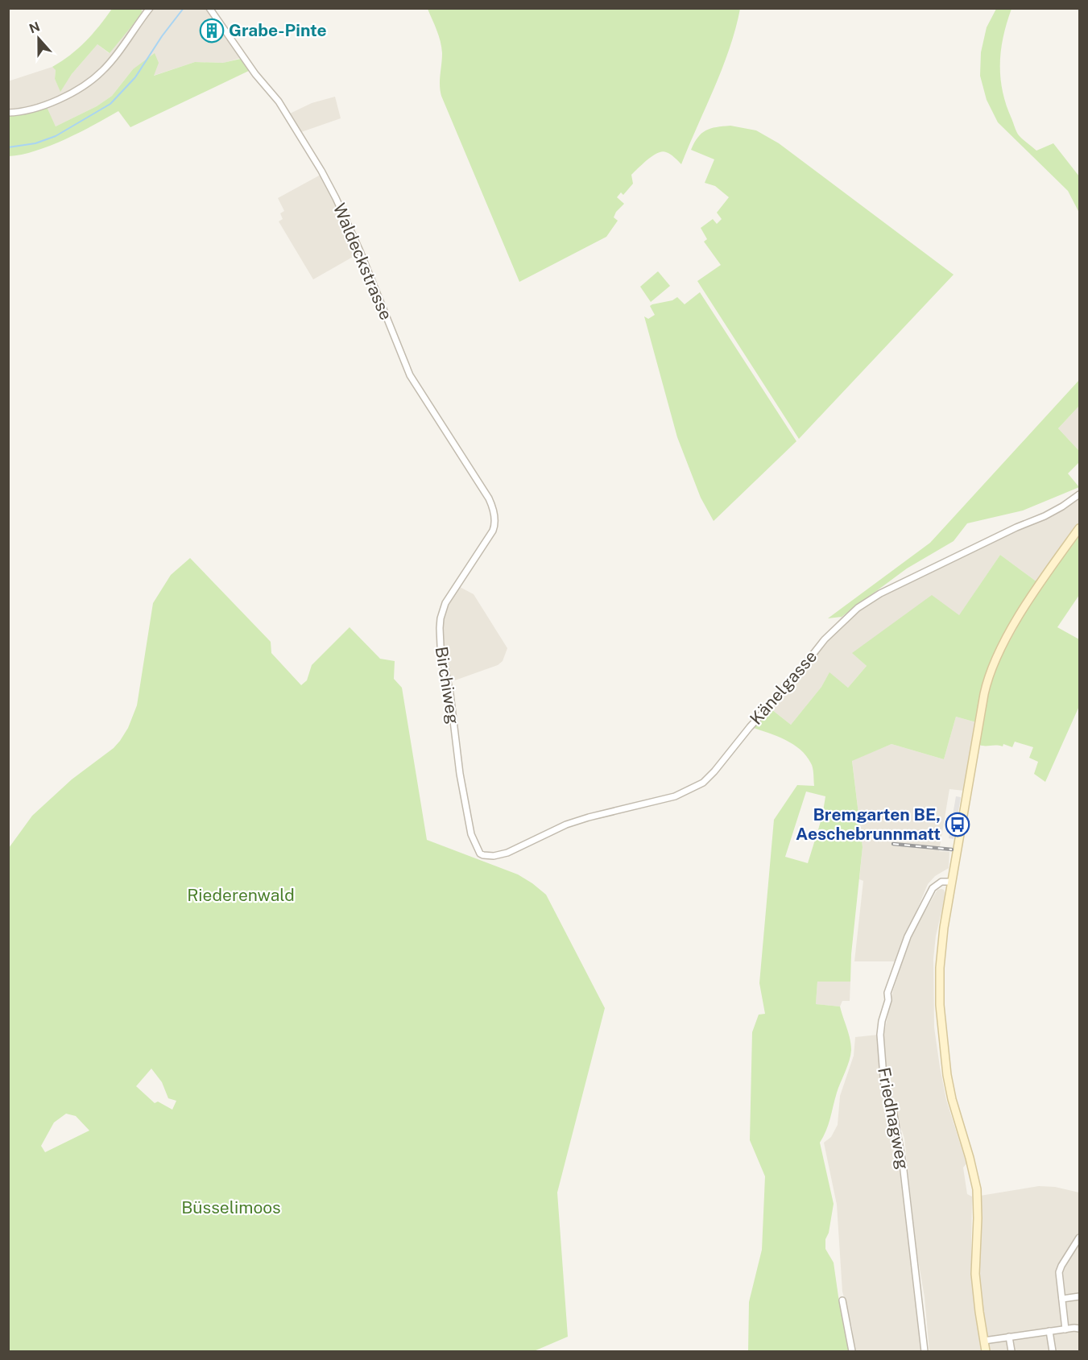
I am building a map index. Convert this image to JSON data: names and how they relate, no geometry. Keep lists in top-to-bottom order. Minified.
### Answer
{"streets":{"street":["Waldeckstrasse","Birchiweg","Känelgasse","Friedhagweg"]},"crossings":[["Waldeckstrasse","Birchiweg"],["Birchiweg","Känelgasse"]],"parks":["Riederenwald","Büsselimoos"],"places":{"building":["Grabe-Pinte"],"bus stop":["Bremgarten BE, Aeschebrunnmatt"]},"north":"top"}
